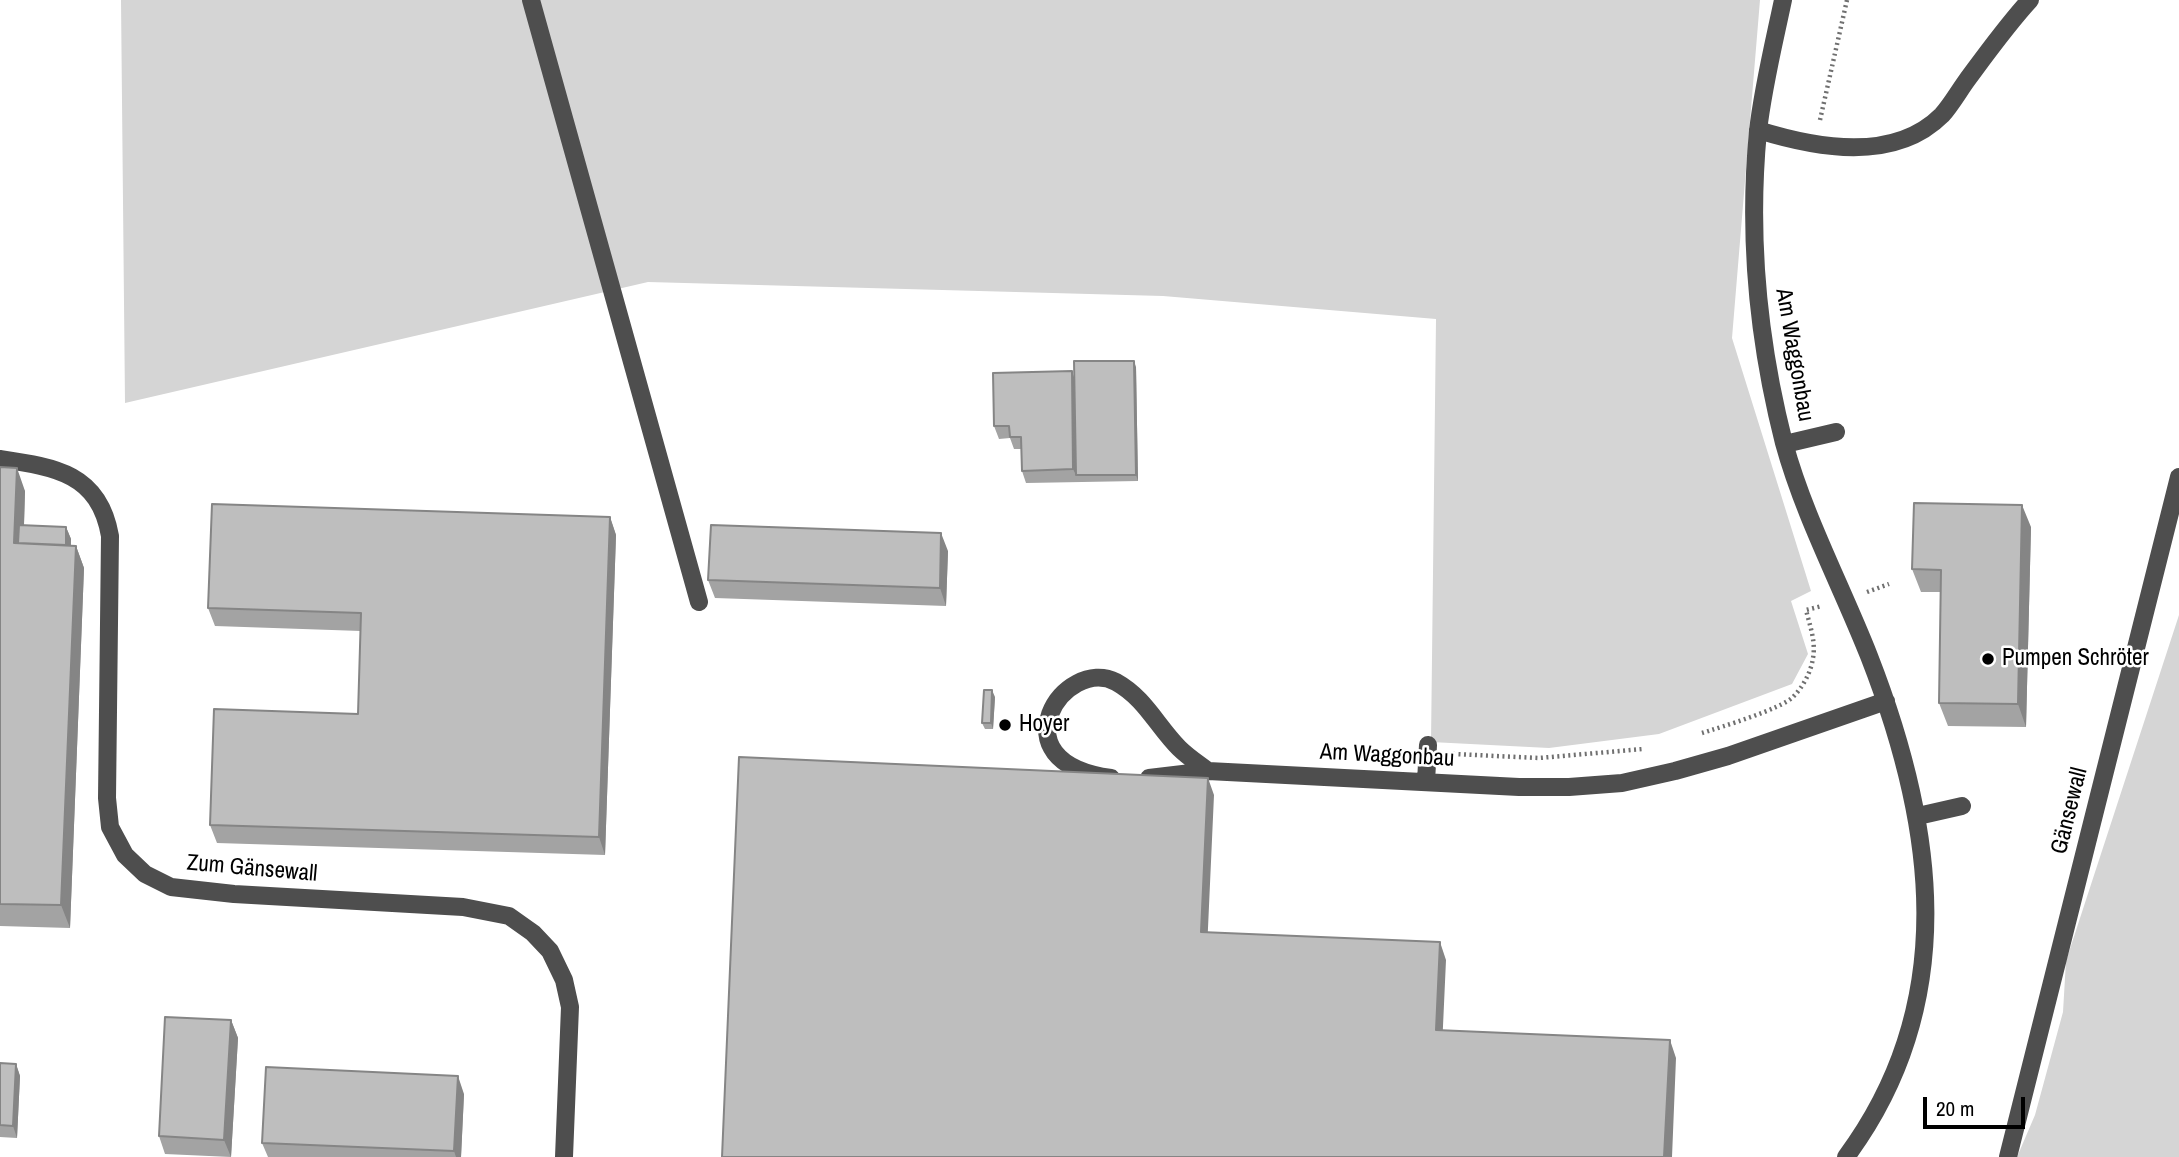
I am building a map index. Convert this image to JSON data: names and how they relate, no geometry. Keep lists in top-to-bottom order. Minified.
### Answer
{"streets":{"street":["Am Waggonbau","Gänsewall","Zum Gänsewall"]},"places":["Pumpen Schröter","Hoyer"],"scale_bar":"20 m"}
